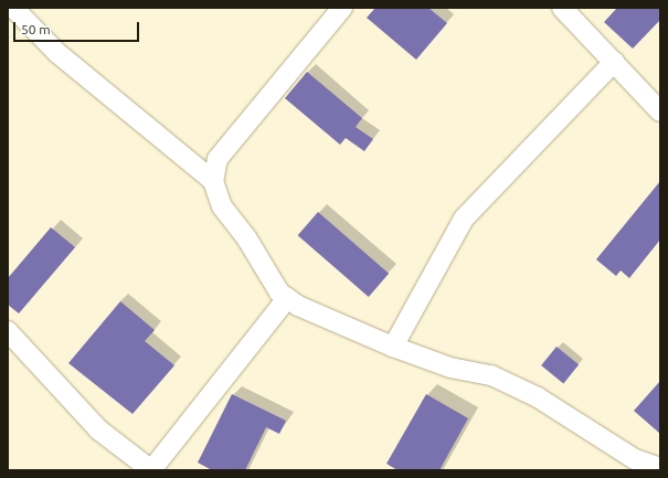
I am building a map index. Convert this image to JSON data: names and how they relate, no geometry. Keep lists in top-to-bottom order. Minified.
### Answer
{"scale_bar":"50 m"}
